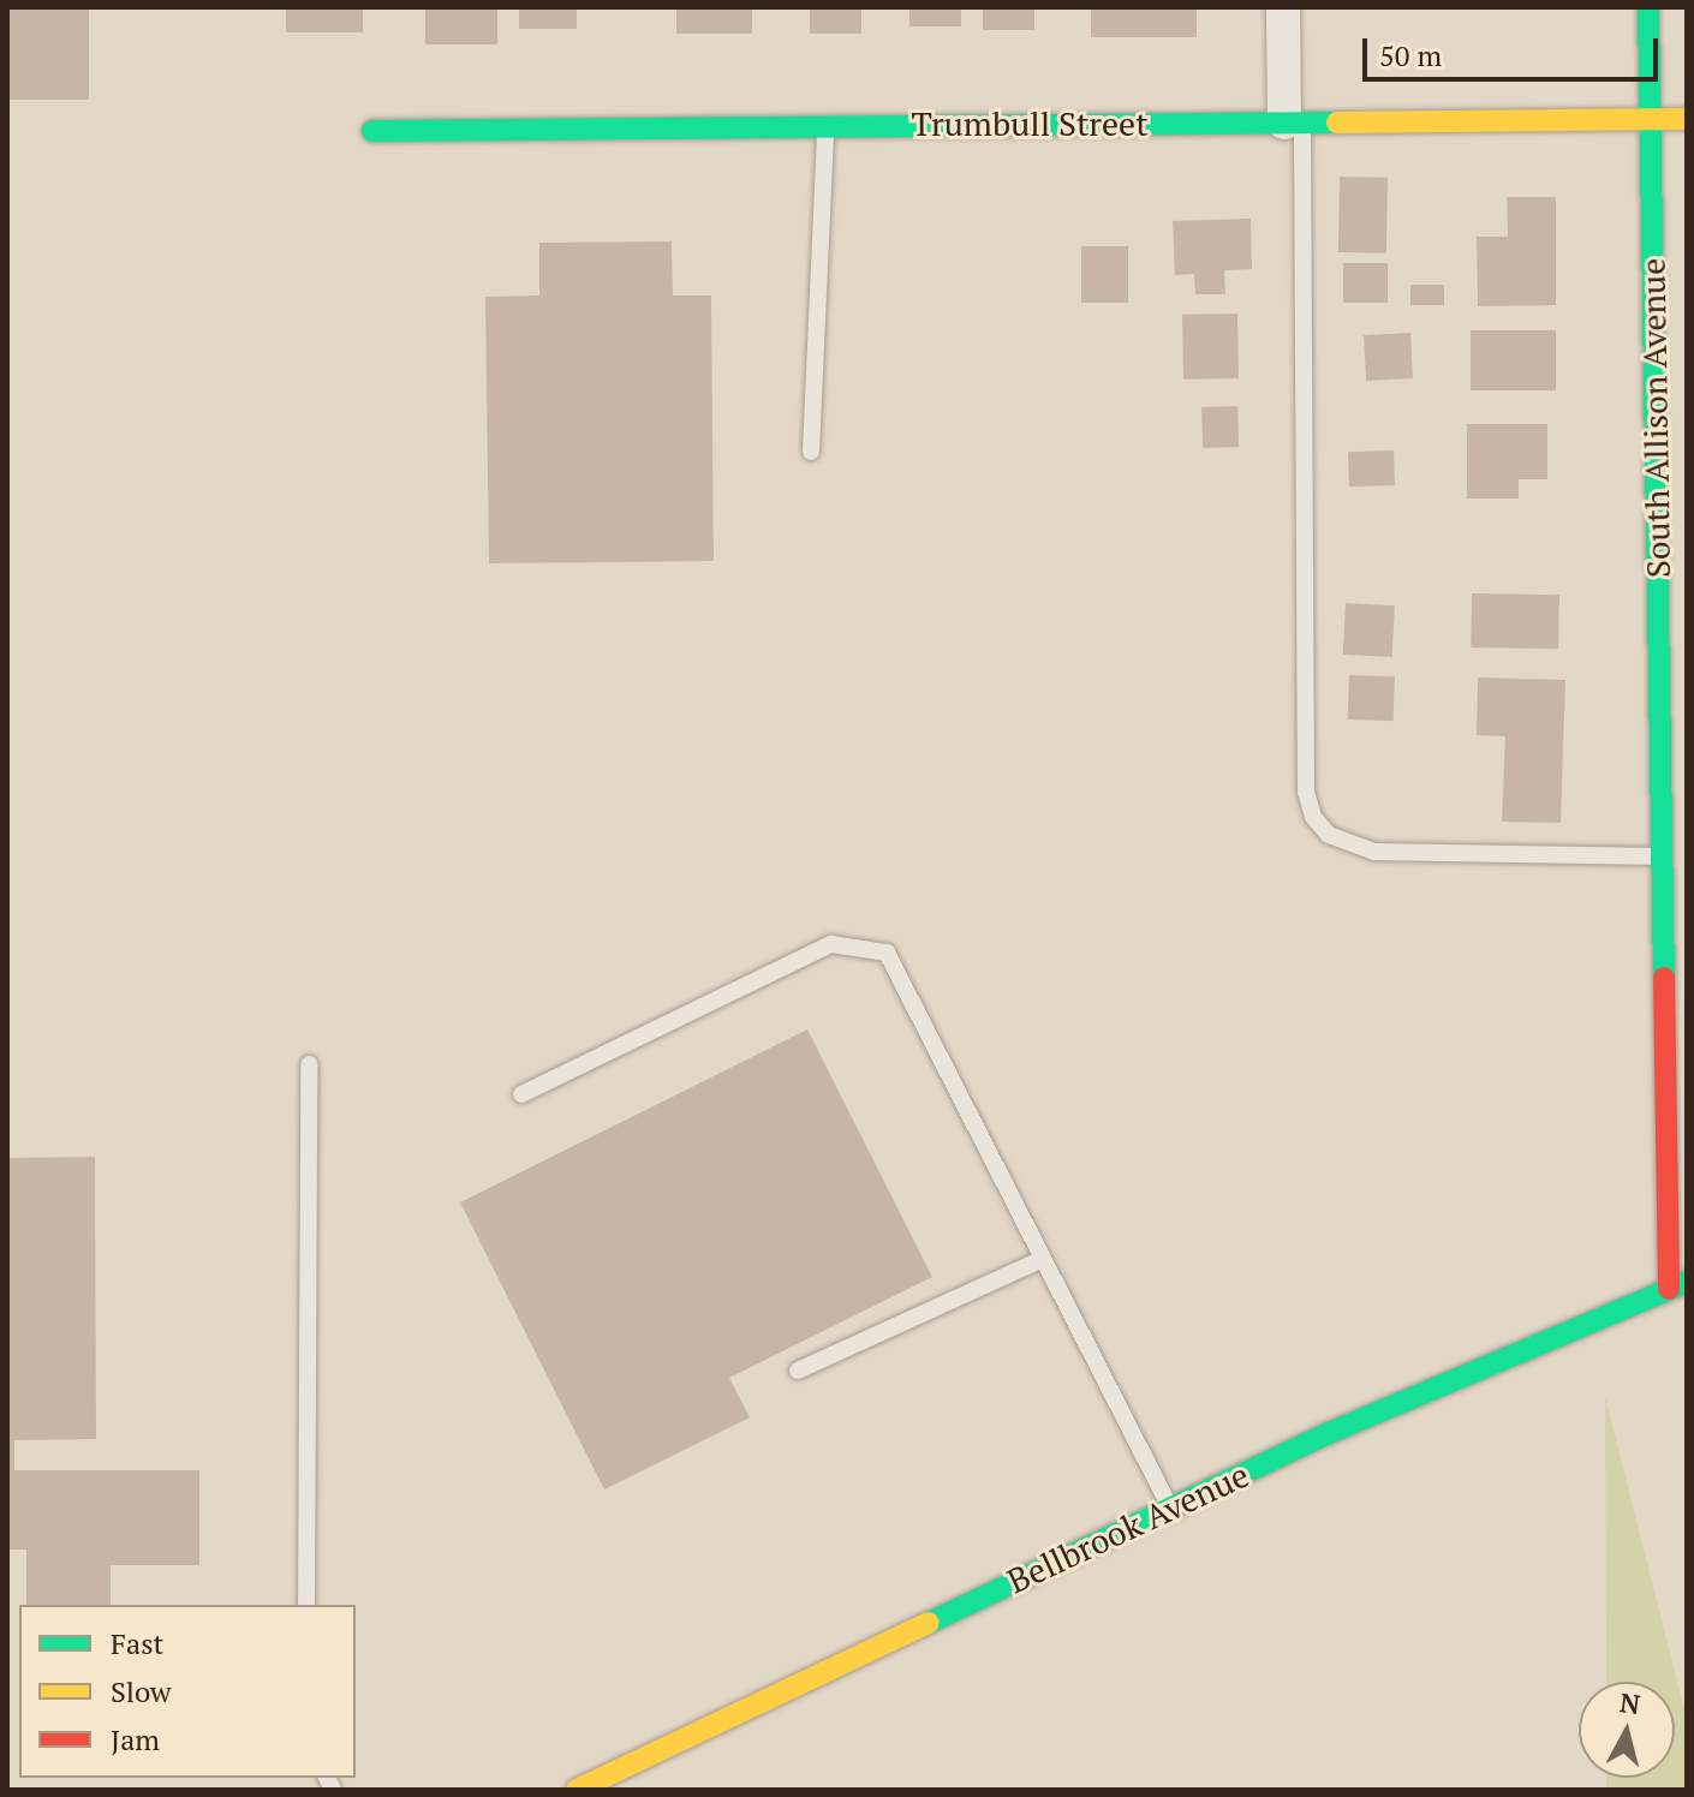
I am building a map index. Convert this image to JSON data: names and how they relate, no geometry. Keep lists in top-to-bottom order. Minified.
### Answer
{"streets":{"street":["Trumbull Street","South Allison Avenue","Bellbrook Avenue"]},"crossings":[["Trumbull Street","South Allison Avenue"],["South Allison Avenue","Bellbrook Avenue"]],"legend":["Fast","Slow","Jam"],"scale_bar":"50 m","north":"top"}
